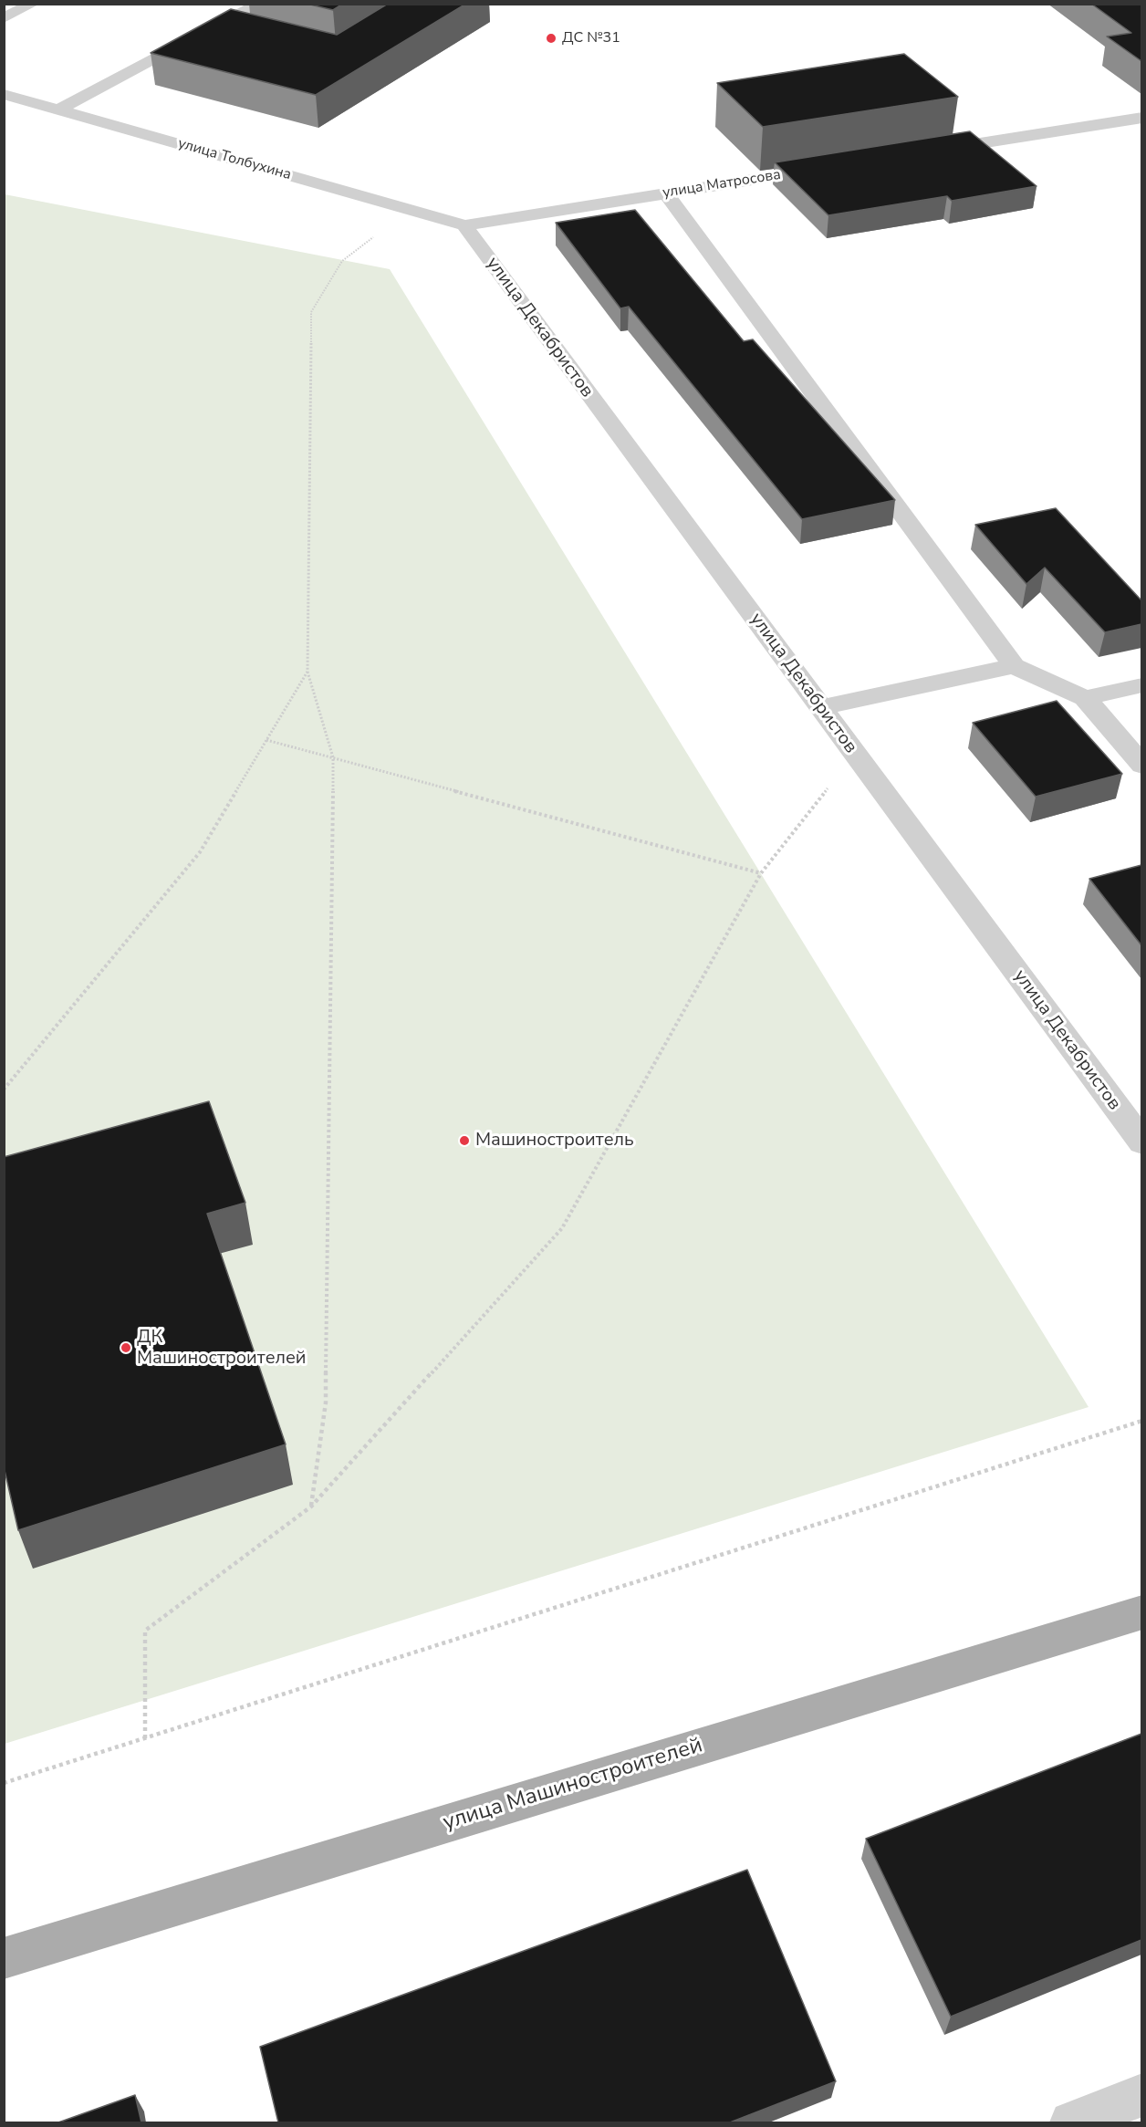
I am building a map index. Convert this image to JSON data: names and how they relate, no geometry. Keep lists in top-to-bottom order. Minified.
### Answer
{"streets":{"main road":["улица Машиностроителей"],"street":["улица Толбухина","улица Матросова","улица Декабристов"]},"crossings":[["улица Толбухина","улица Матросова"],["улица Толбухина","улица Декабристов"],["улица Матросова","улица Декабристов"]],"places":["ДС №31","Машиностроитель","ДК Машиностроителей"]}
